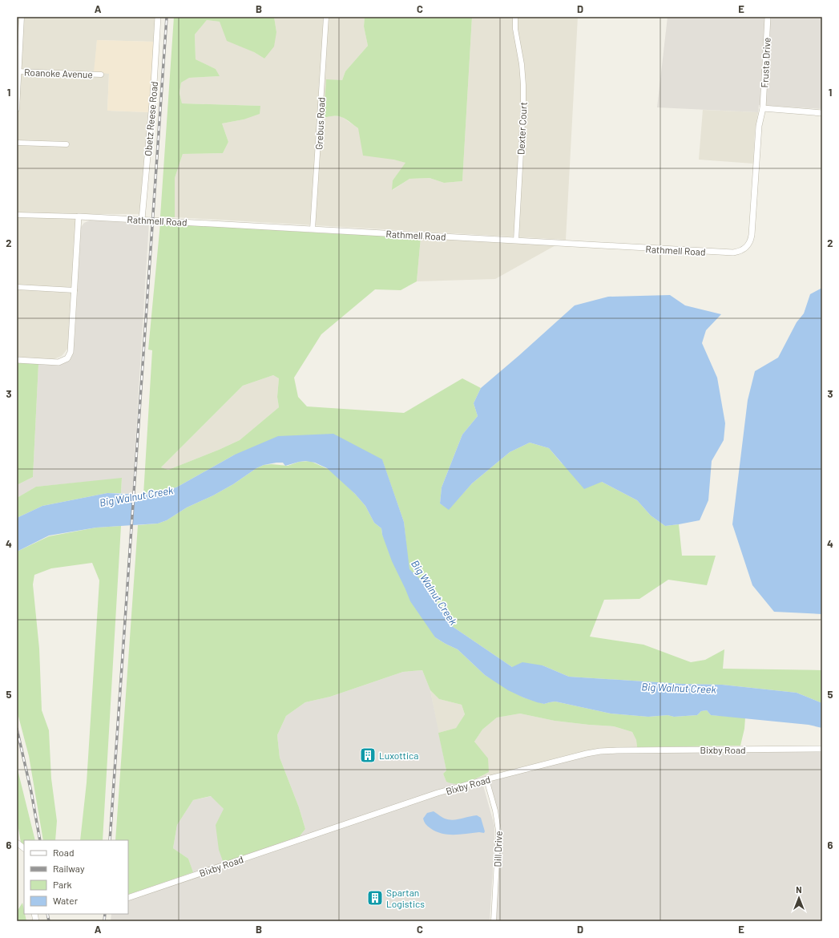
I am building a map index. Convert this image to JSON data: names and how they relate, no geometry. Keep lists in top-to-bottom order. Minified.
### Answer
{"streets":{"street":["Frusta Drive","Roanoke Avenue","Obetz Reese Road","Grebus Road","Dexter Court","Rathmell Road","Bixby Road","Dill Drive"]},"crossings":[["Frusta Drive","Rathmell Road"],["Obetz Reese Road","Rathmell Road"],["Grebus Road","Rathmell Road"],["Dexter Court","Rathmell Road"],["Bixby Road","Dill Drive"]],"water":["Big Walnut Creek"],"places":{"building":["Luxottica","Spartan Logistics"]},"legend":["Road","Railway","Park","Water"],"north":"top","grid":{"columns":["A","B","C","D","E"],"rows":["1","2","3","4","5","6"]}}
